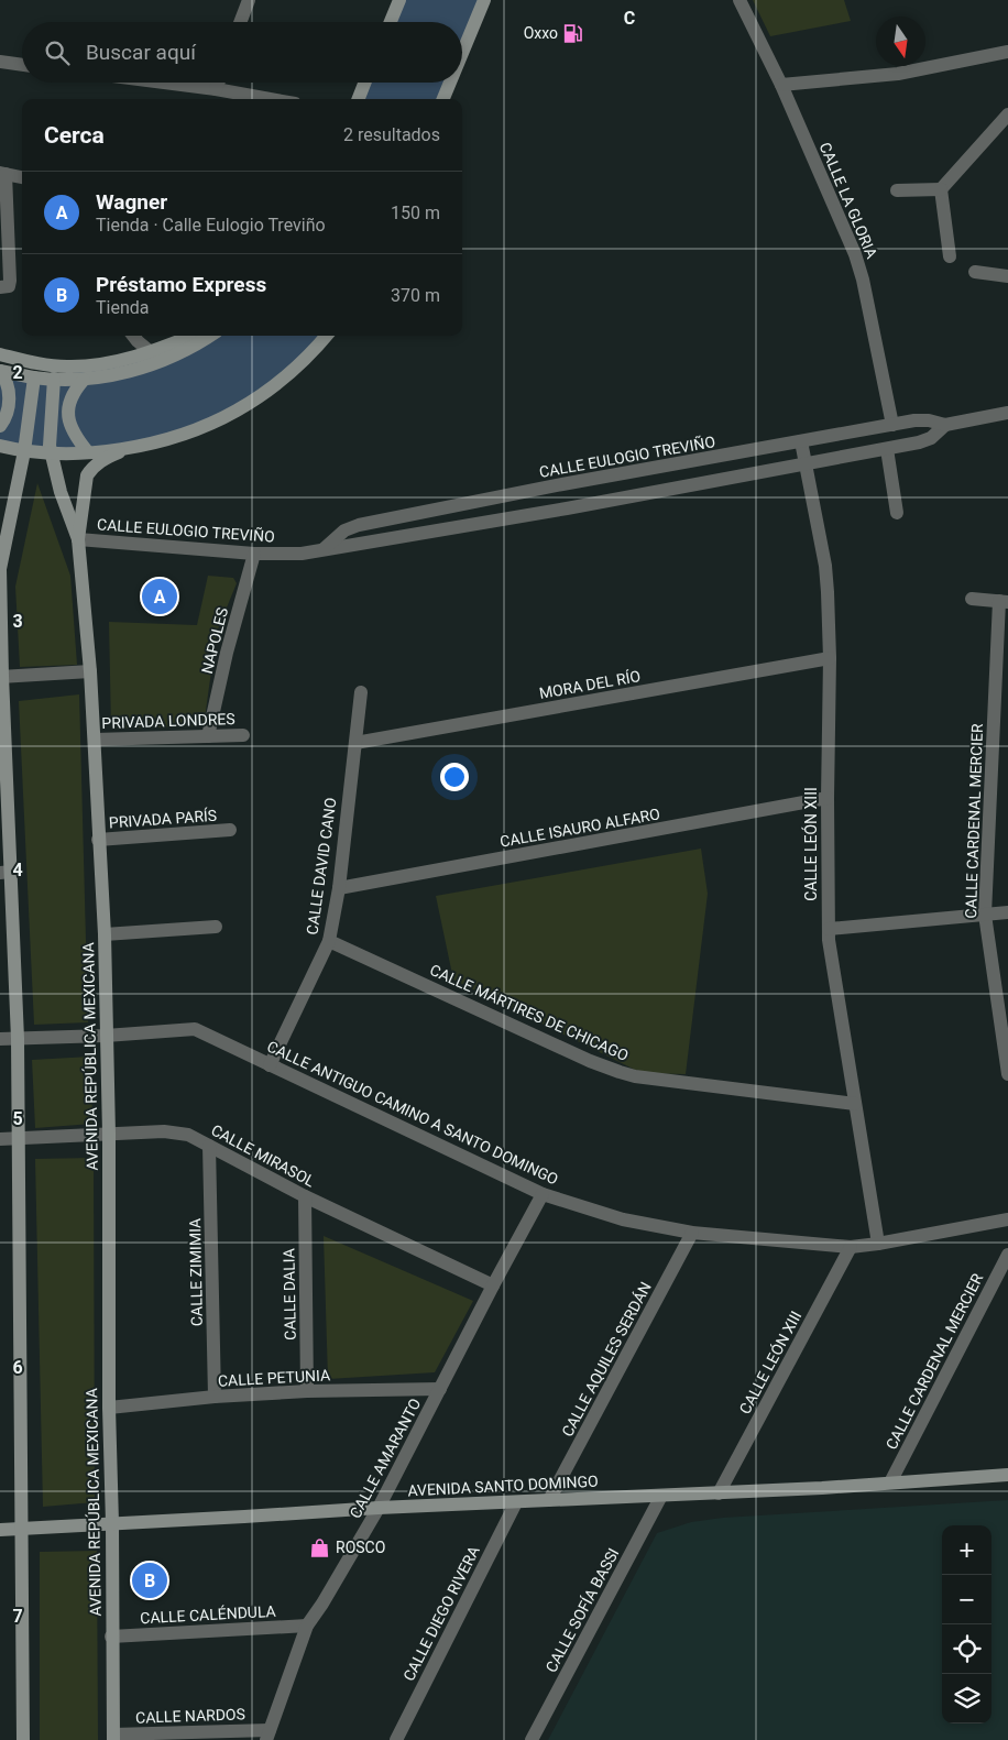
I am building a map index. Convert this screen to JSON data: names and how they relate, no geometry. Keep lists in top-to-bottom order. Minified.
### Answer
{"streets":{"main road":["AVENIDA REPÚBLICA MEXICANA","AVENIDA SANTO DOMINGO"],"street":["CALLE LA GLORIA","CALLE EULOGIO TREVIÑO","NAPOLES","MORA DEL RÍO","PRIVADA LONDRES","PRIVADA PARÍS","CALLE CARDENAL MERCIER","CALLE ISAURO ALFARO","CALLE LEÓN XIII","CALLE DAVID CANO","CALLE MÁRTIRES DE CHICAGO","CALLE ANTIGUO CAMINO A SANTO DOMINGO","CALLE MIRASOL","CALLE ZIMIMIA","CALLE DALIA","CALLE AQUILES SERDÁN","CALLE PETUNIA","CALLE AMARANTO","CALLE SOFÍA BASSI","CALLE DIEGO RIVERA","CALLE CALÉNDULA","CALLE NARDOS"]},"crossings":[["CALLE LA GLORIA","CALLE EULOGIO TREVIÑO"],["CALLE EULOGIO TREVIÑO","NAPOLES"],["CALLE EULOGIO TREVIÑO","CALLE LEÓN XIII"],["CALLE EULOGIO TREVIÑO","AVENIDA REPÚBLICA MEXICANA"],["NAPOLES","PRIVADA LONDRES"],["MORA DEL RÍO","CALLE LEÓN XIII"],["MORA DEL RÍO","CALLE DAVID CANO"],["PRIVADA LONDRES","AVENIDA REPÚBLICA MEXICANA"],["PRIVADA PARÍS","AVENIDA REPÚBLICA MEXICANA"],["CALLE CARDENAL MERCIER","AVENIDA SANTO DOMINGO"],["CALLE ISAURO ALFARO","CALLE LEÓN XIII"],["CALLE ISAURO ALFARO","CALLE DAVID CANO"],["CALLE LEÓN XIII","CALLE MÁRTIRES DE CHICAGO"],["CALLE LEÓN XIII","CALLE ANTIGUO CAMINO A SANTO DOMINGO"],["CALLE LEÓN XIII","AVENIDA SANTO DOMINGO"],["CALLE DAVID CANO","CALLE MÁRTIRES DE CHICAGO"],["CALLE DAVID CANO","CALLE ANTIGUO CAMINO A SANTO DOMINGO"],["AVENIDA REPÚBLICA MEXICANA","CALLE ANTIGUO CAMINO A SANTO DOMINGO"],["AVENIDA REPÚBLICA MEXICANA","CALLE MIRASOL"],["AVENIDA REPÚBLICA MEXICANA","CALLE PETUNIA"],["AVENIDA REPÚBLICA MEXICANA","AVENIDA SANTO DOMINGO"],["AVENIDA REPÚBLICA MEXICANA","CALLE CALÉNDULA"],["AVENIDA REPÚBLICA MEXICANA","CALLE NARDOS"],["CALLE ANTIGUO CAMINO A SANTO DOMINGO","CALLE AQUILES SERDÁN"],["CALLE ANTIGUO CAMINO A SANTO DOMINGO","CALLE AMARANTO"],["CALLE MIRASOL","CALLE ZIMIMIA"],["CALLE MIRASOL","CALLE DALIA"],["CALLE MIRASOL","CALLE AMARANTO"],["CALLE ZIMIMIA","CALLE PETUNIA"],["CALLE DALIA","CALLE PETUNIA"],["CALLE AQUILES SERDÁN","AVENIDA SANTO DOMINGO"],["CALLE PETUNIA","CALLE AMARANTO"],["CALLE AMARANTO","AVENIDA SANTO DOMINGO"],["CALLE AMARANTO","CALLE CALÉNDULA"],["CALLE AMARANTO","CALLE NARDOS"],["AVENIDA SANTO DOMINGO","CALLE SOFÍA BASSI"],["AVENIDA SANTO DOMINGO","CALLE DIEGO RIVERA"]],"places":{"fuel station":["Oxxo"],"shop":["ROSCO"]},"north":"bottom","page":{"search":"Buscar aquí","heading":["Cerca","2 resultados"],"list":[{"mark":"A","name":"Wagner","note":"Tienda · Calle Eulogio Treviño","value":"150 m"},{"mark":"B","name":"Préstamo Express","note":"Tienda","value":"370 m"}],"pins":["A","B"],"map_buttons":["+","−"]},"grid":{"columns":["C"],"rows":["2","3","4","5","6","7"]}}
